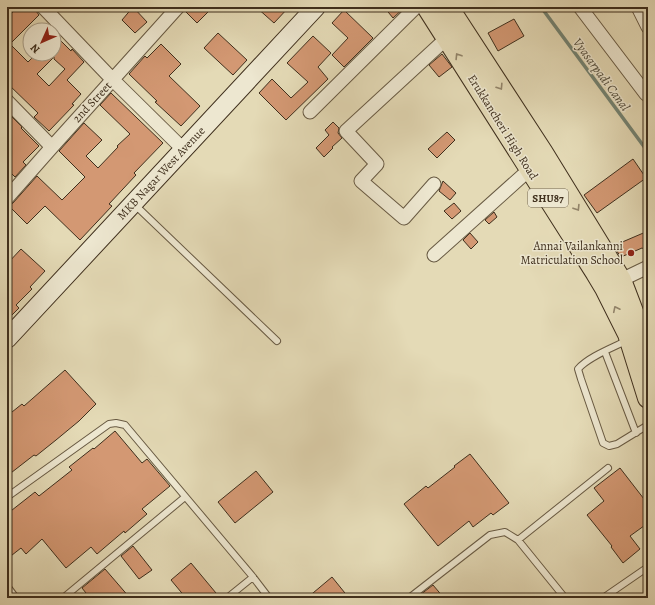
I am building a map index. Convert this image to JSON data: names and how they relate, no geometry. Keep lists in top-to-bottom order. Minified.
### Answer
{"streets":{"main road":["Erukkancheri High Road","MKB Nagar West Avenue","SHU87"],"street":["2nd Street"]},"water":["Vyasarpadi Canal"],"places":["Annai Vailankanni Matriculation School"],"north":"bottom left"}
